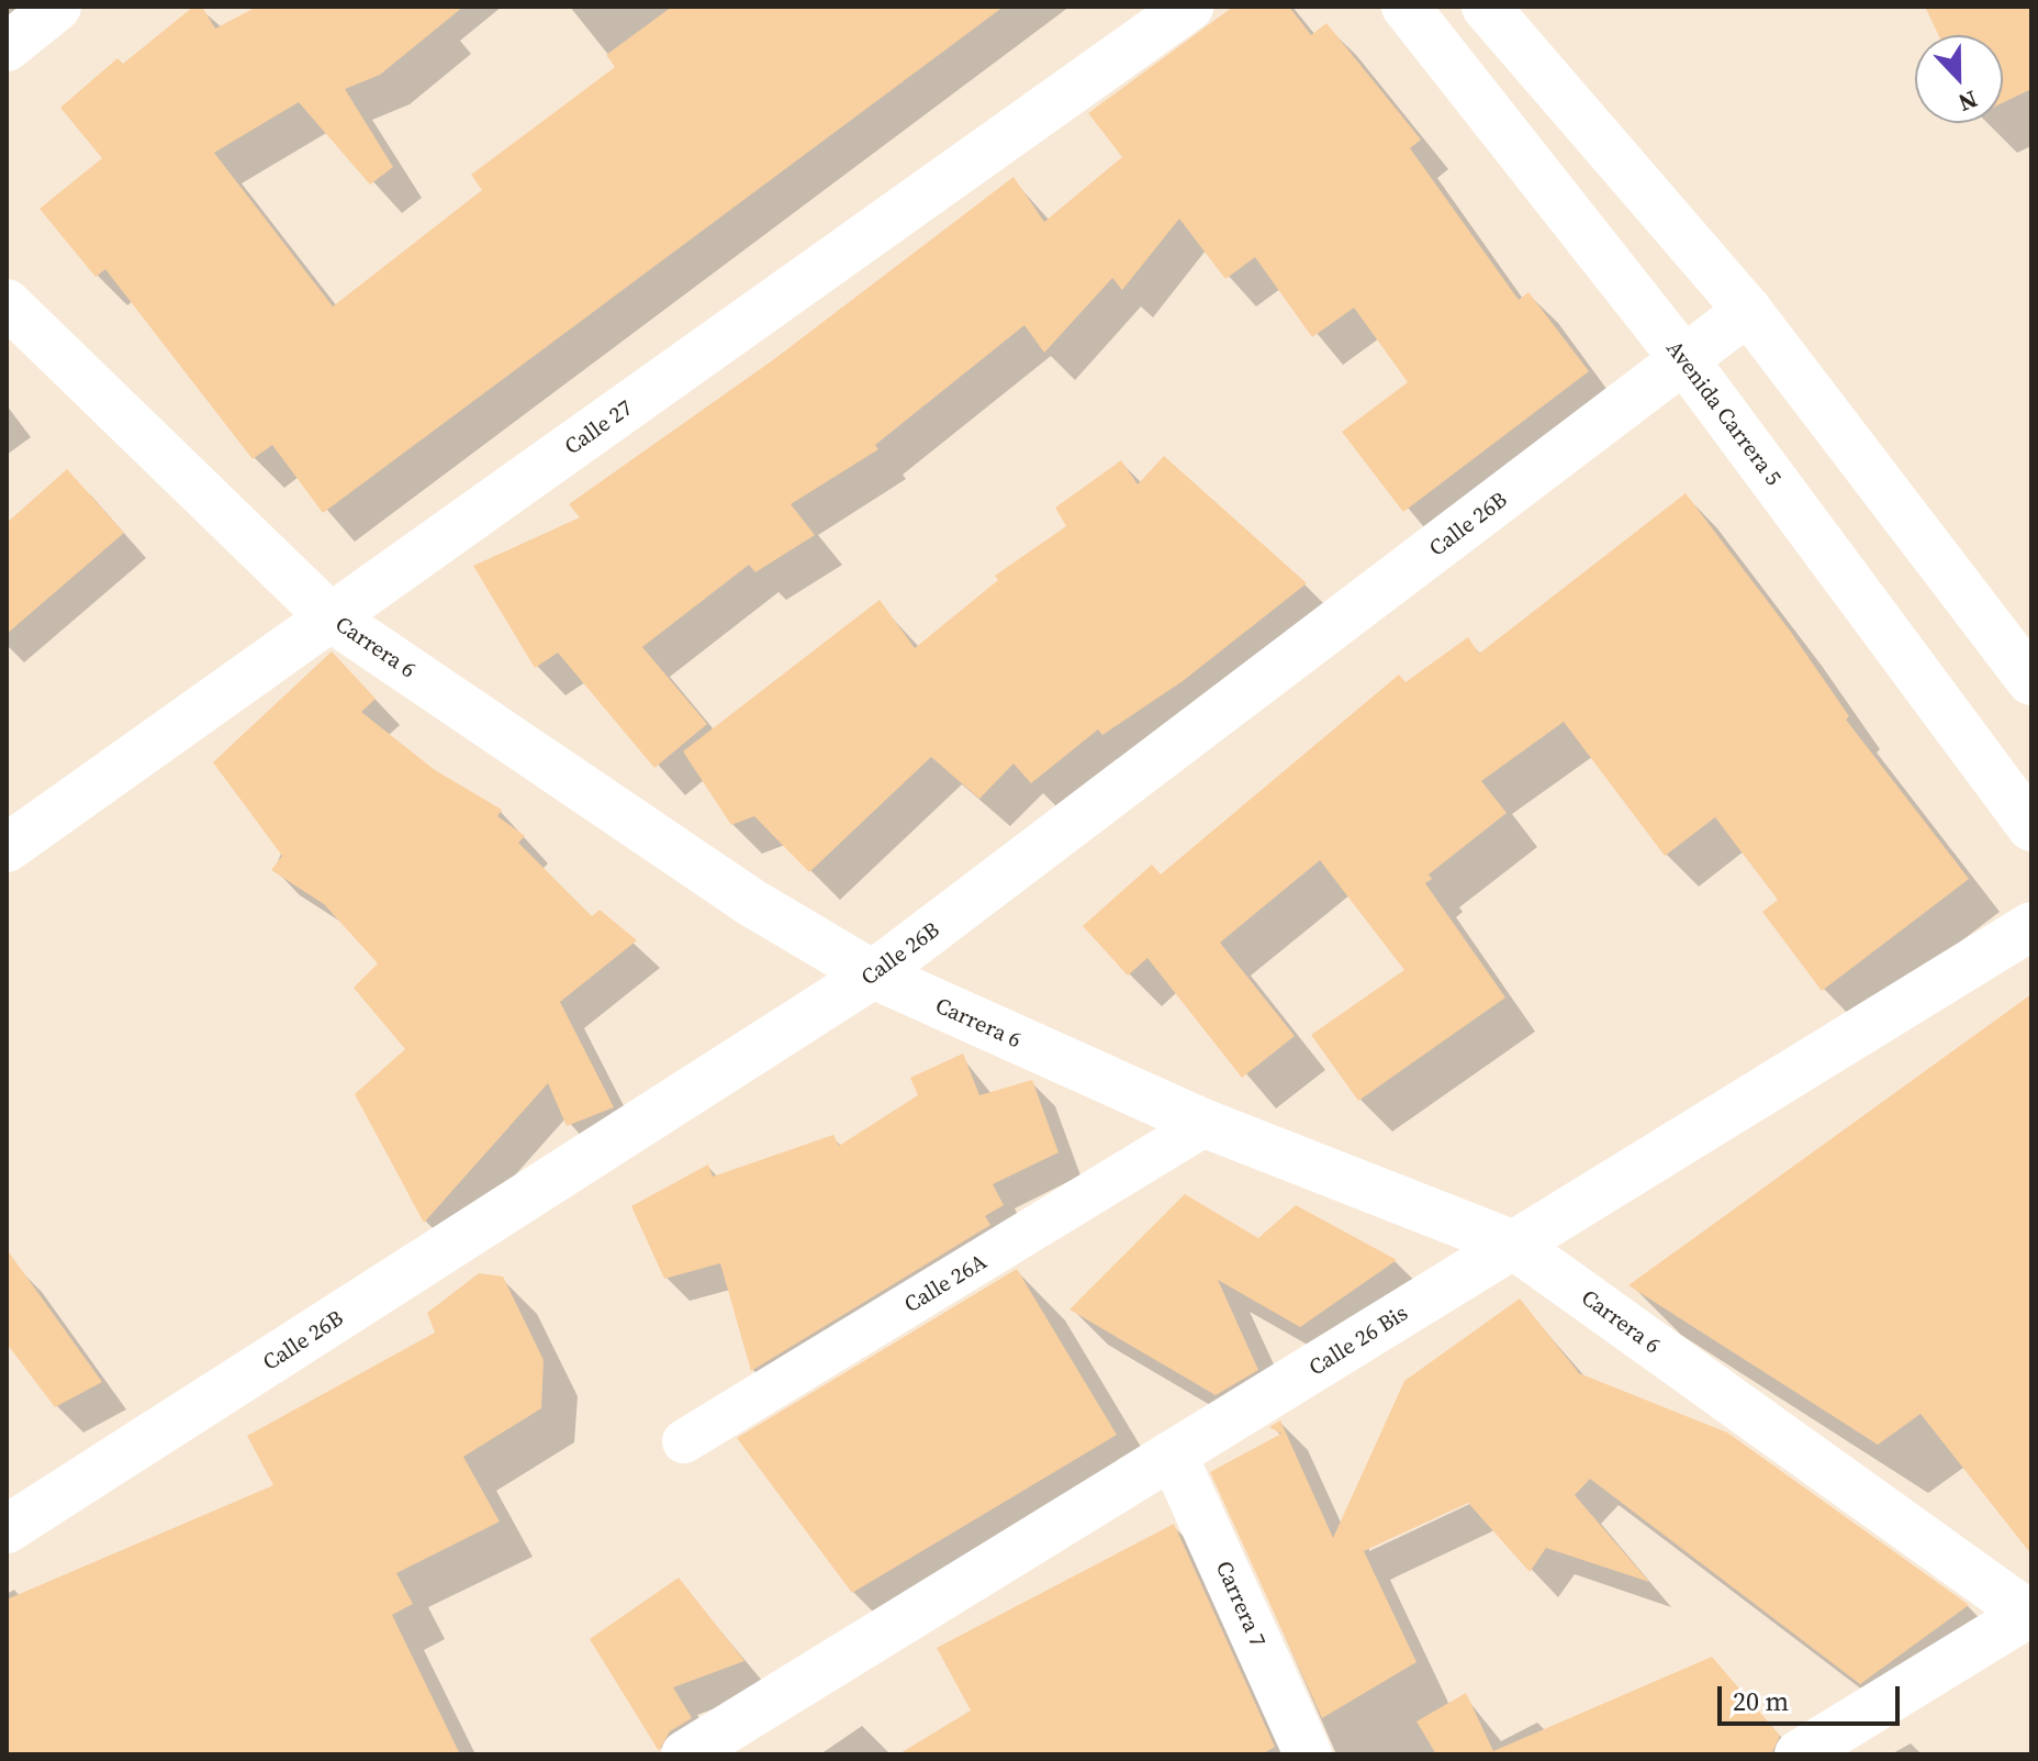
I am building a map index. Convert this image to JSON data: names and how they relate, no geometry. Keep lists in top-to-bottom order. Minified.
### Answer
{"streets":{"street":["Avenida Carrera 5","Calle 27","Calle 26B","Carrera 6","Calle 26A","Calle 26 Bis","Carrera 7"]},"crossings":[["Avenida Carrera 5","Calle 26B"],["Calle 27","Carrera 6"],["Calle 26B","Carrera 6"],["Carrera 6","Calle 26A"],["Carrera 6","Calle 26 Bis"],["Calle 26 Bis","Carrera 7"]],"scale_bar":"20 m","north":"bottom"}
